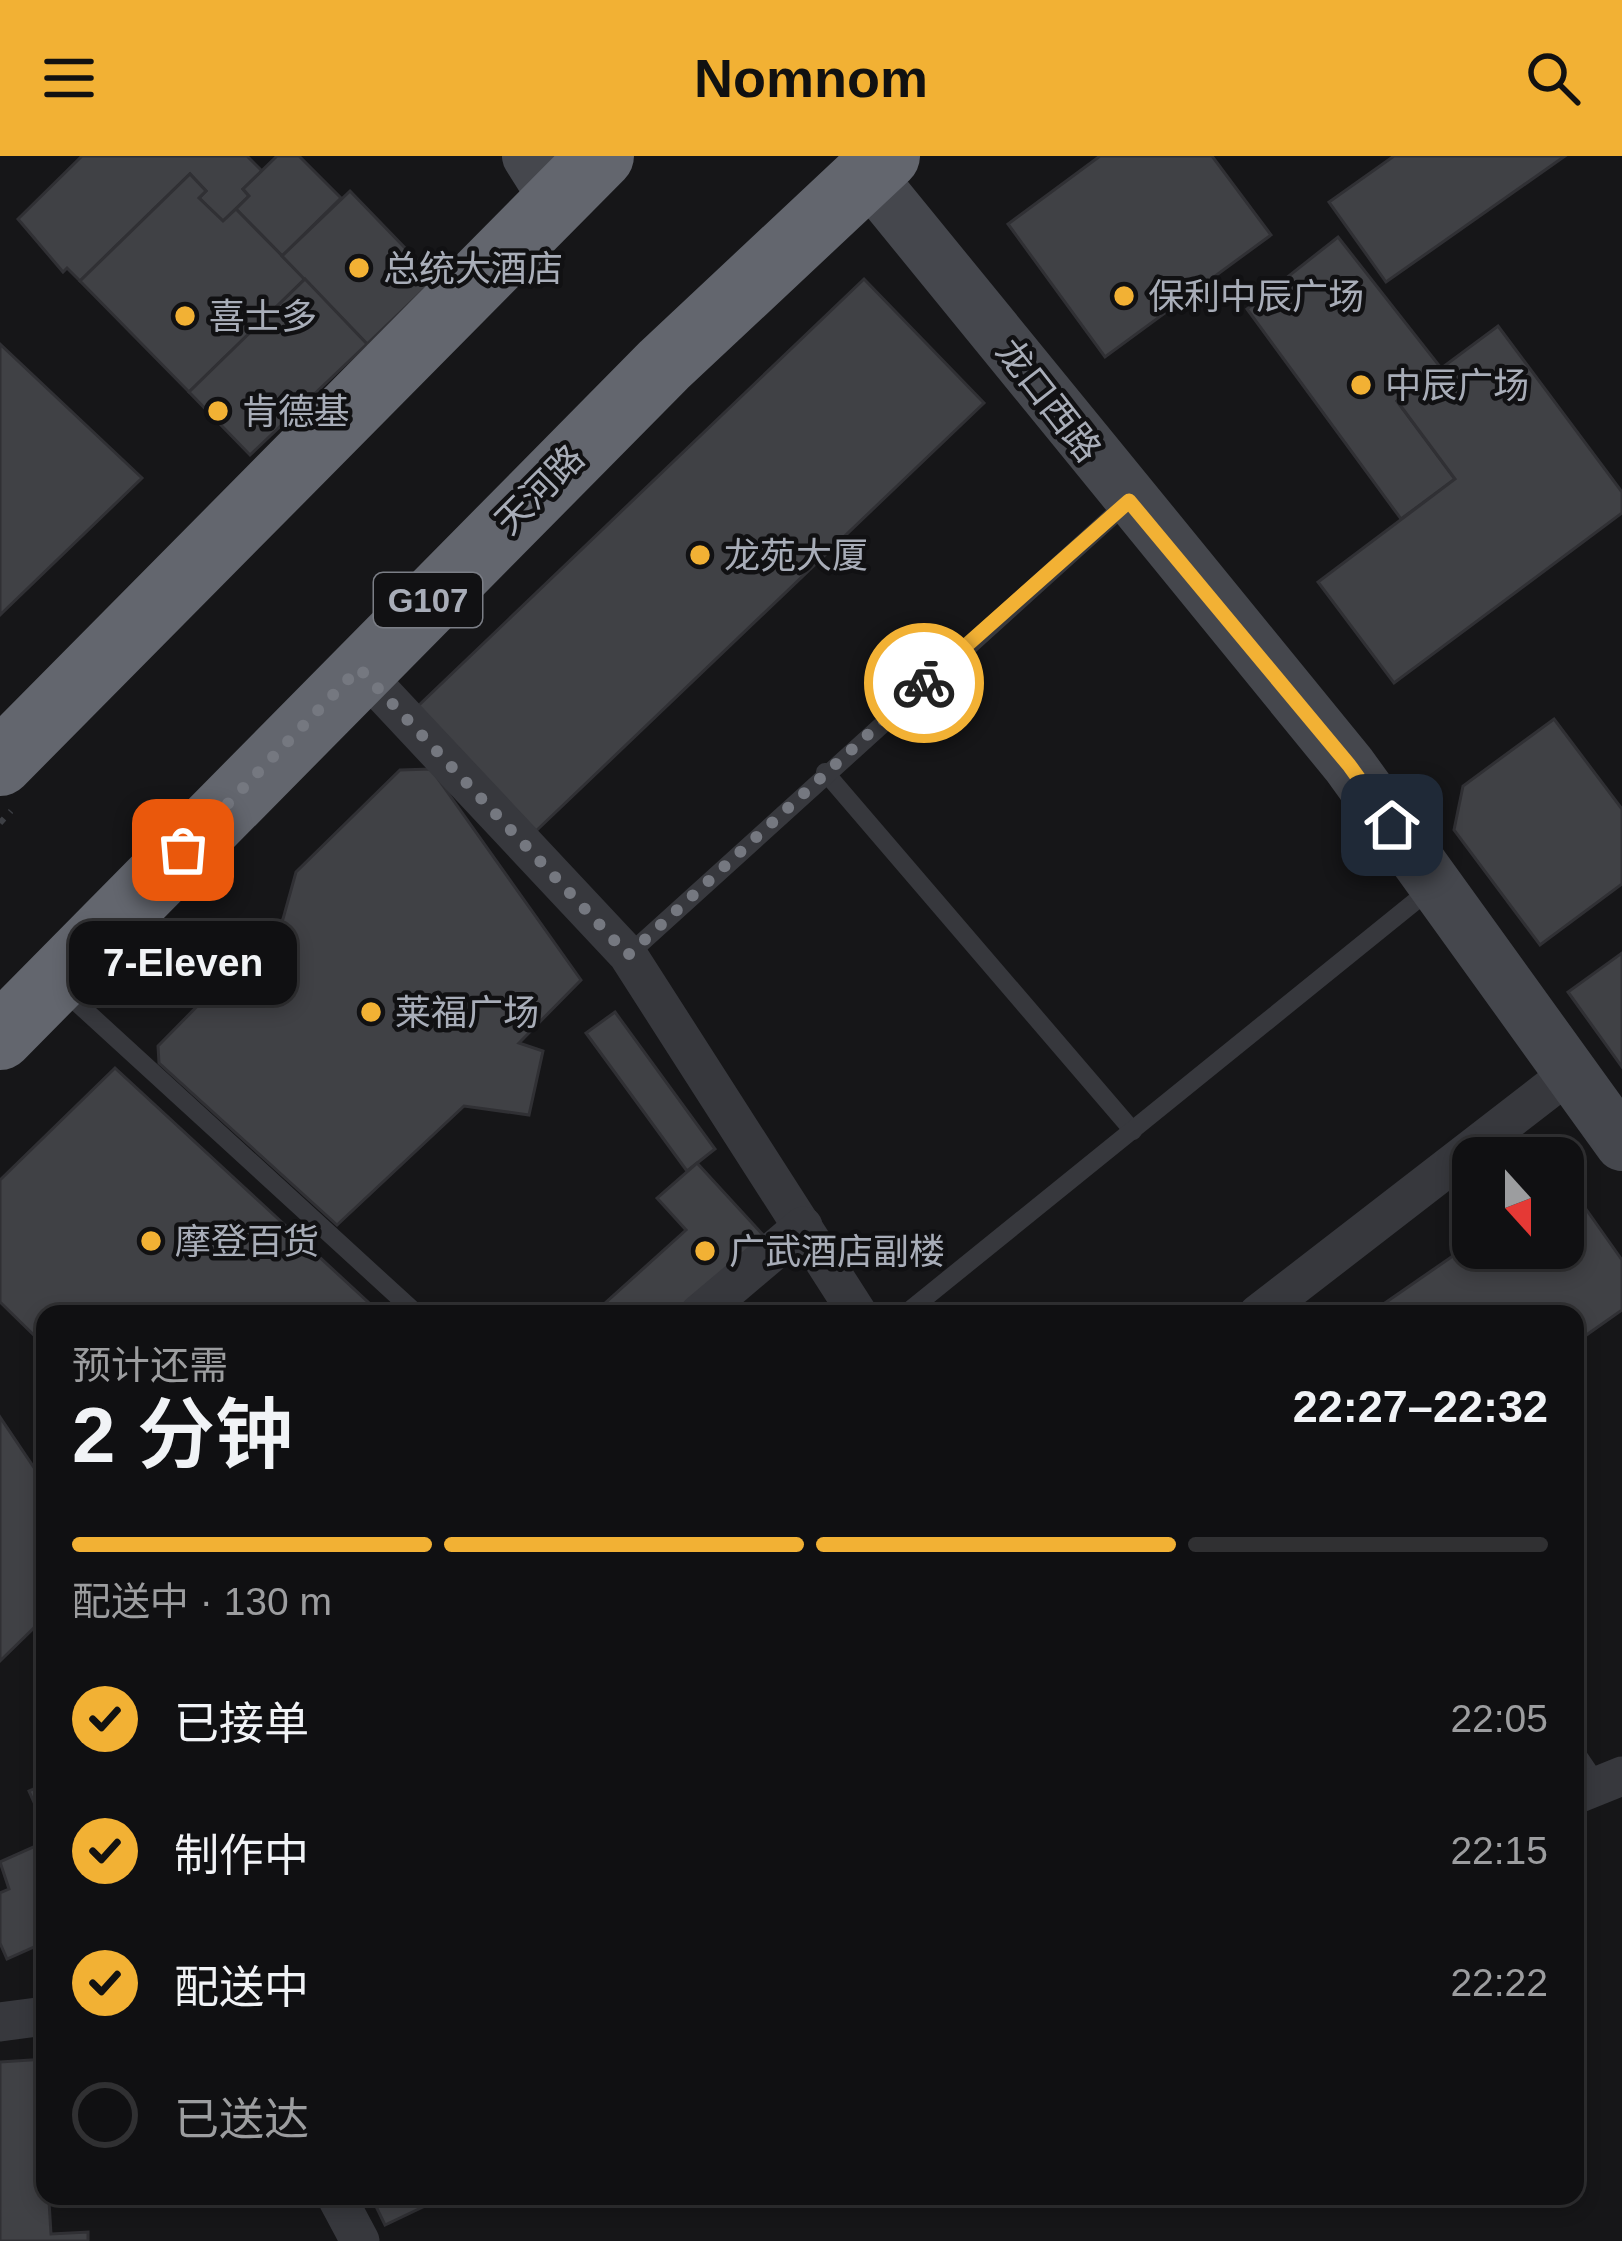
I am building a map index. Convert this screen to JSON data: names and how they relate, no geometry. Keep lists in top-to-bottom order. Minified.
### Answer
{"streets":{"highway":["天河路","G107"],"street":["龙口西路"]},"crossings":[["龙口西路","天河路"]],"places":["总统大酒店","保利中辰广场","喜士多","中辰广场","肯德基","龙苑大厦","7-Eleven","莱福广场","摩登百货","广武酒店副楼"],"north":"bottom","page":{"header":"Nomnom","bubble":"7-Eleven","heading":["2 分钟","预计还需","22:27–22:32"],"bar":"配送中 · 130 m","list":[["已接单","22:05"],["制作中","22:15"],["配送中","22:22"],"已送达"]}}
